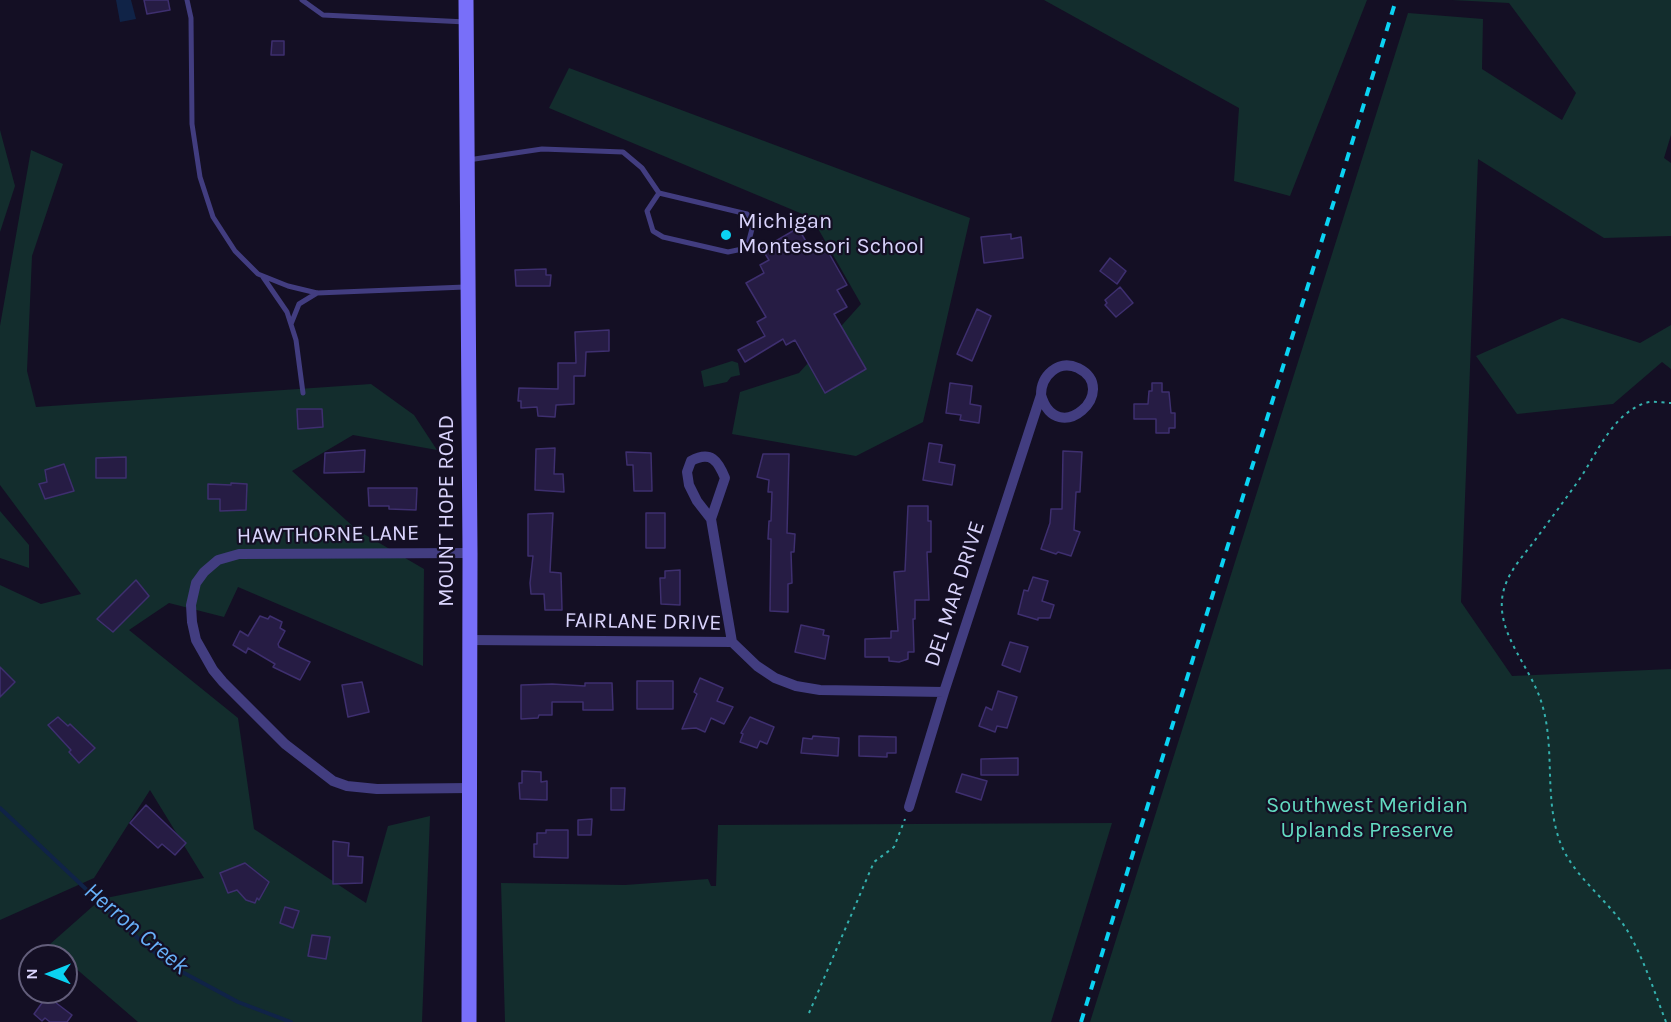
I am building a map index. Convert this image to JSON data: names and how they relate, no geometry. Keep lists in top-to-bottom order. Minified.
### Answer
{"streets":{"street":["MOUNT HOPE ROAD","HAWTHORNE LANE","DEL MAR DRIVE","FAIRLANE DRIVE"]},"crossings":[["MOUNT HOPE ROAD","HAWTHORNE LANE"],["MOUNT HOPE ROAD","FAIRLANE DRIVE"],["DEL MAR DRIVE","FAIRLANE DRIVE"]],"water":["Herron Creek"],"parks":["Southwest Meridian Uplands Preserve"],"places":["Michigan Montessori School"],"north":"left"}
